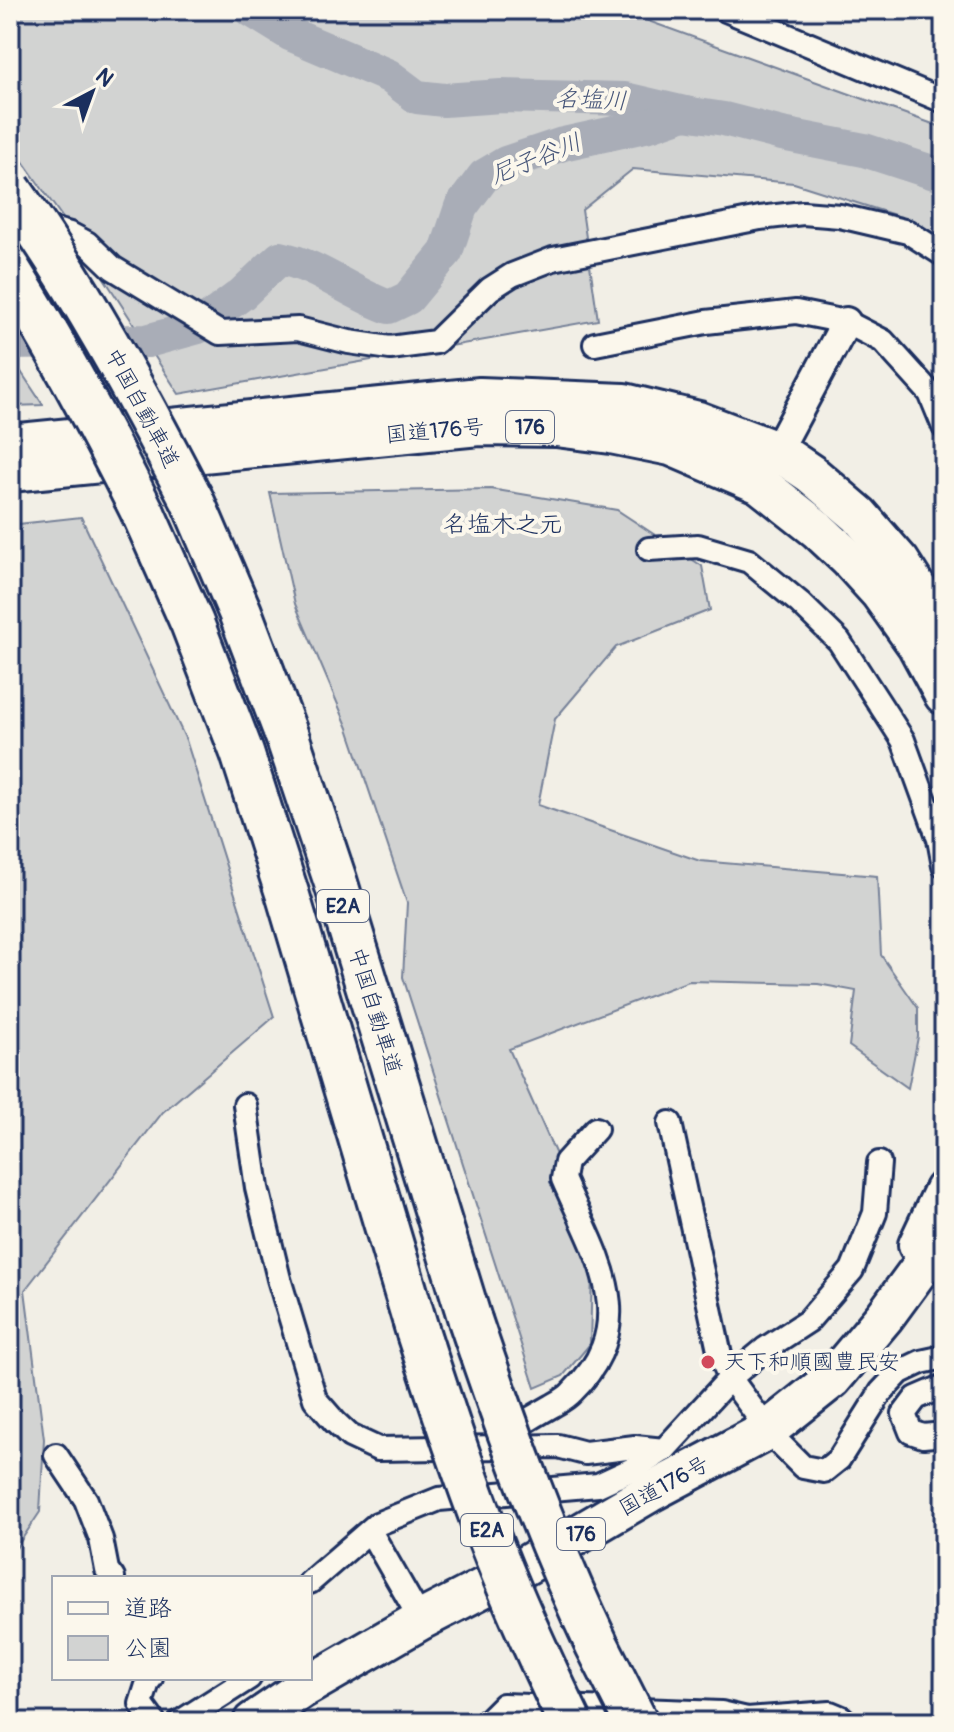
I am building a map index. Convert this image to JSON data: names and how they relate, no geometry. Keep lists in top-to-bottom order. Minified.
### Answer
{"streets":{"highway":["中国自動車道","176","国道176号","E2A"]},"districts":["名塩木之元"],"water":["名塩川","尼子谷川"],"places":["天下和順國豊民安"],"legend":["道路","公園"],"north":"top right"}
